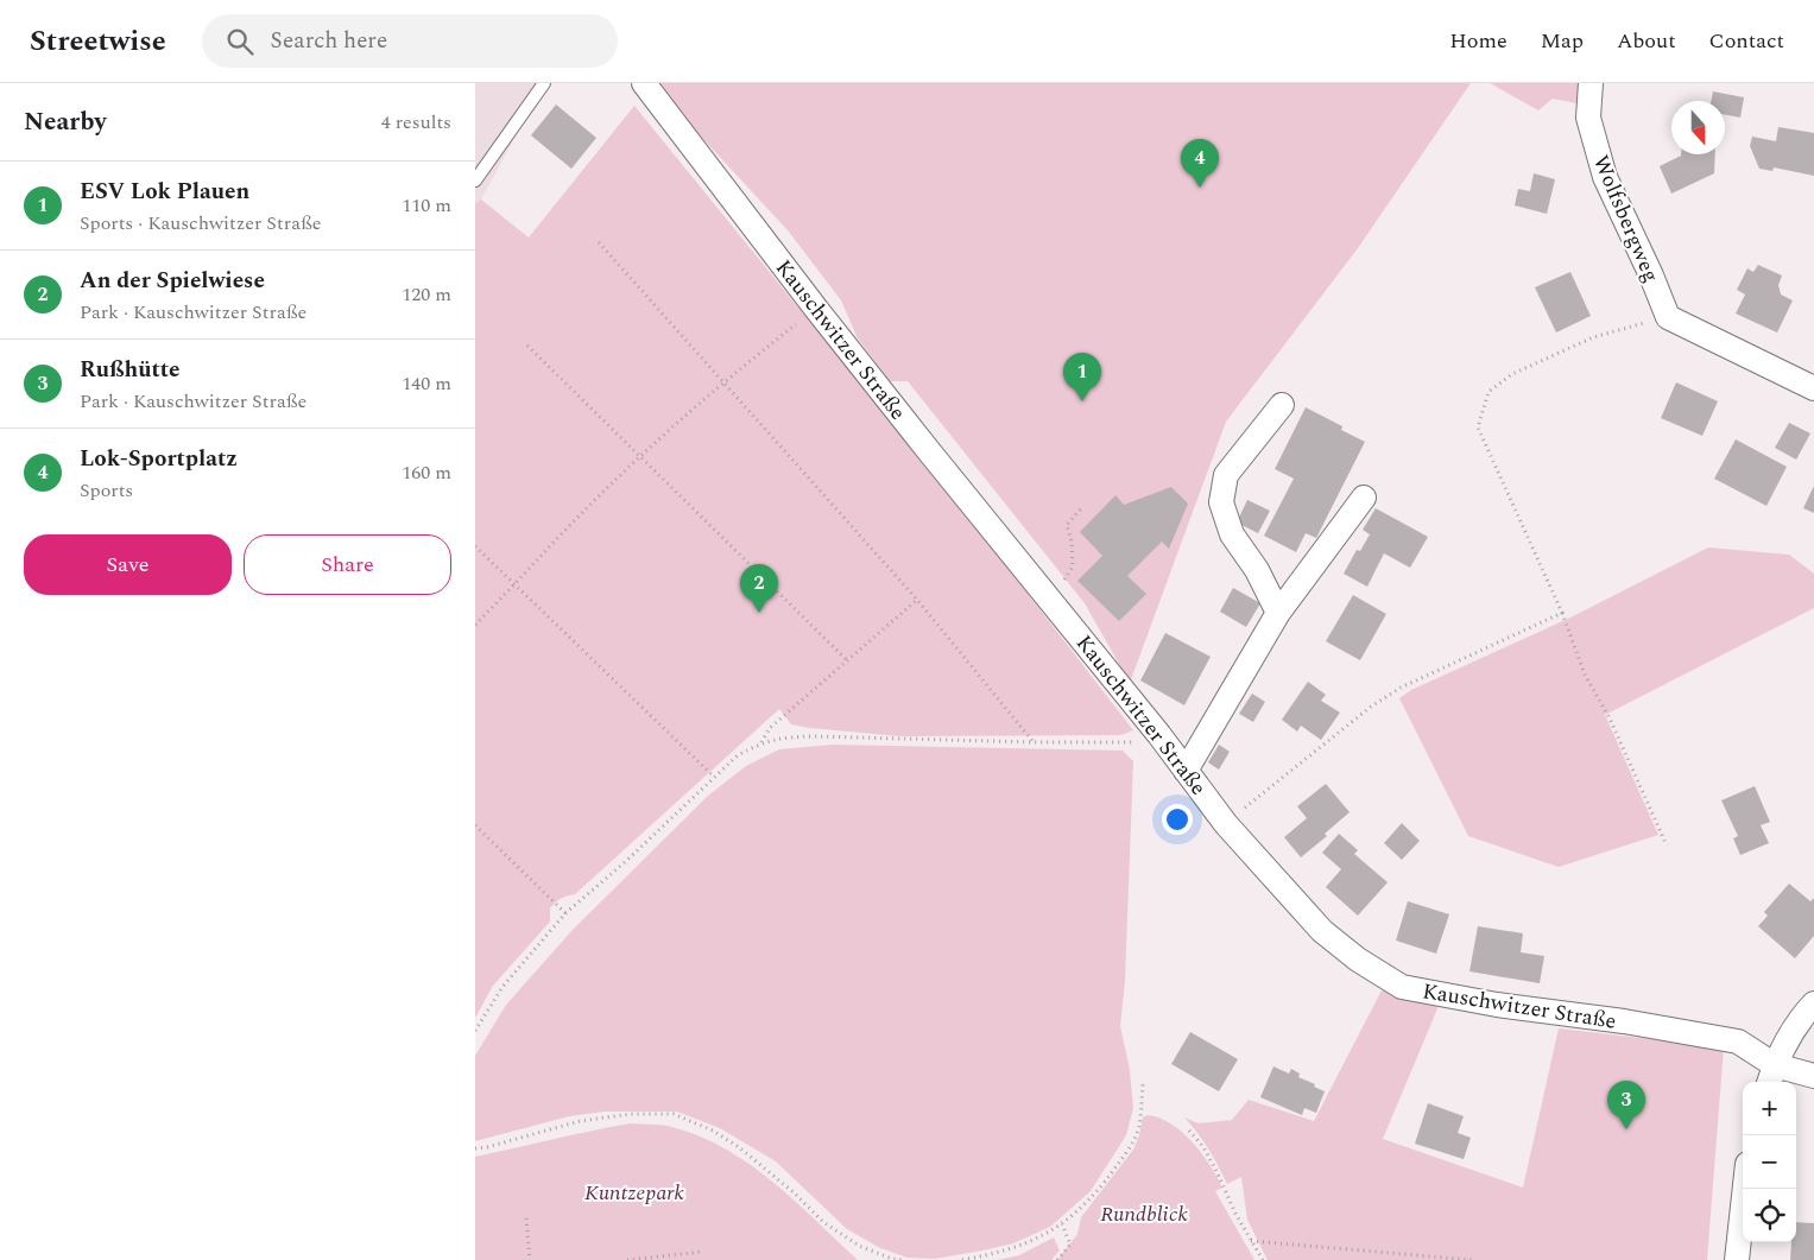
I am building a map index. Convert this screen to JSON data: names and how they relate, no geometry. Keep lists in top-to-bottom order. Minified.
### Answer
{"streets":{"street":["Wolfsbergweg","Kauschwitzer Straße"]},"parks":["Kuntzepark","Rundblick"],"north":"bottom","page":{"header":"Streetwise","search":"Search here","nav":["Home","Map","About","Contact"],"heading":["Nearby","4 results"],"pins":["4","1","2","3"],"list":[{"mark":"1","name":"ESV Lok Plauen","note":"Sports · Kauschwitzer Straße","value":"110 m"},{"mark":"2","name":"An der Spielwiese","note":"Park · Kauschwitzer Straße","value":"120 m"},{"mark":"3","name":"Rußhütte","note":"Park · Kauschwitzer Straße","value":"140 m"},{"mark":"4","name":"Lok-Sportplatz","note":"Sports","value":"160 m"}],"buttons":["Save","Share"],"map_buttons":["+","−"]}}
